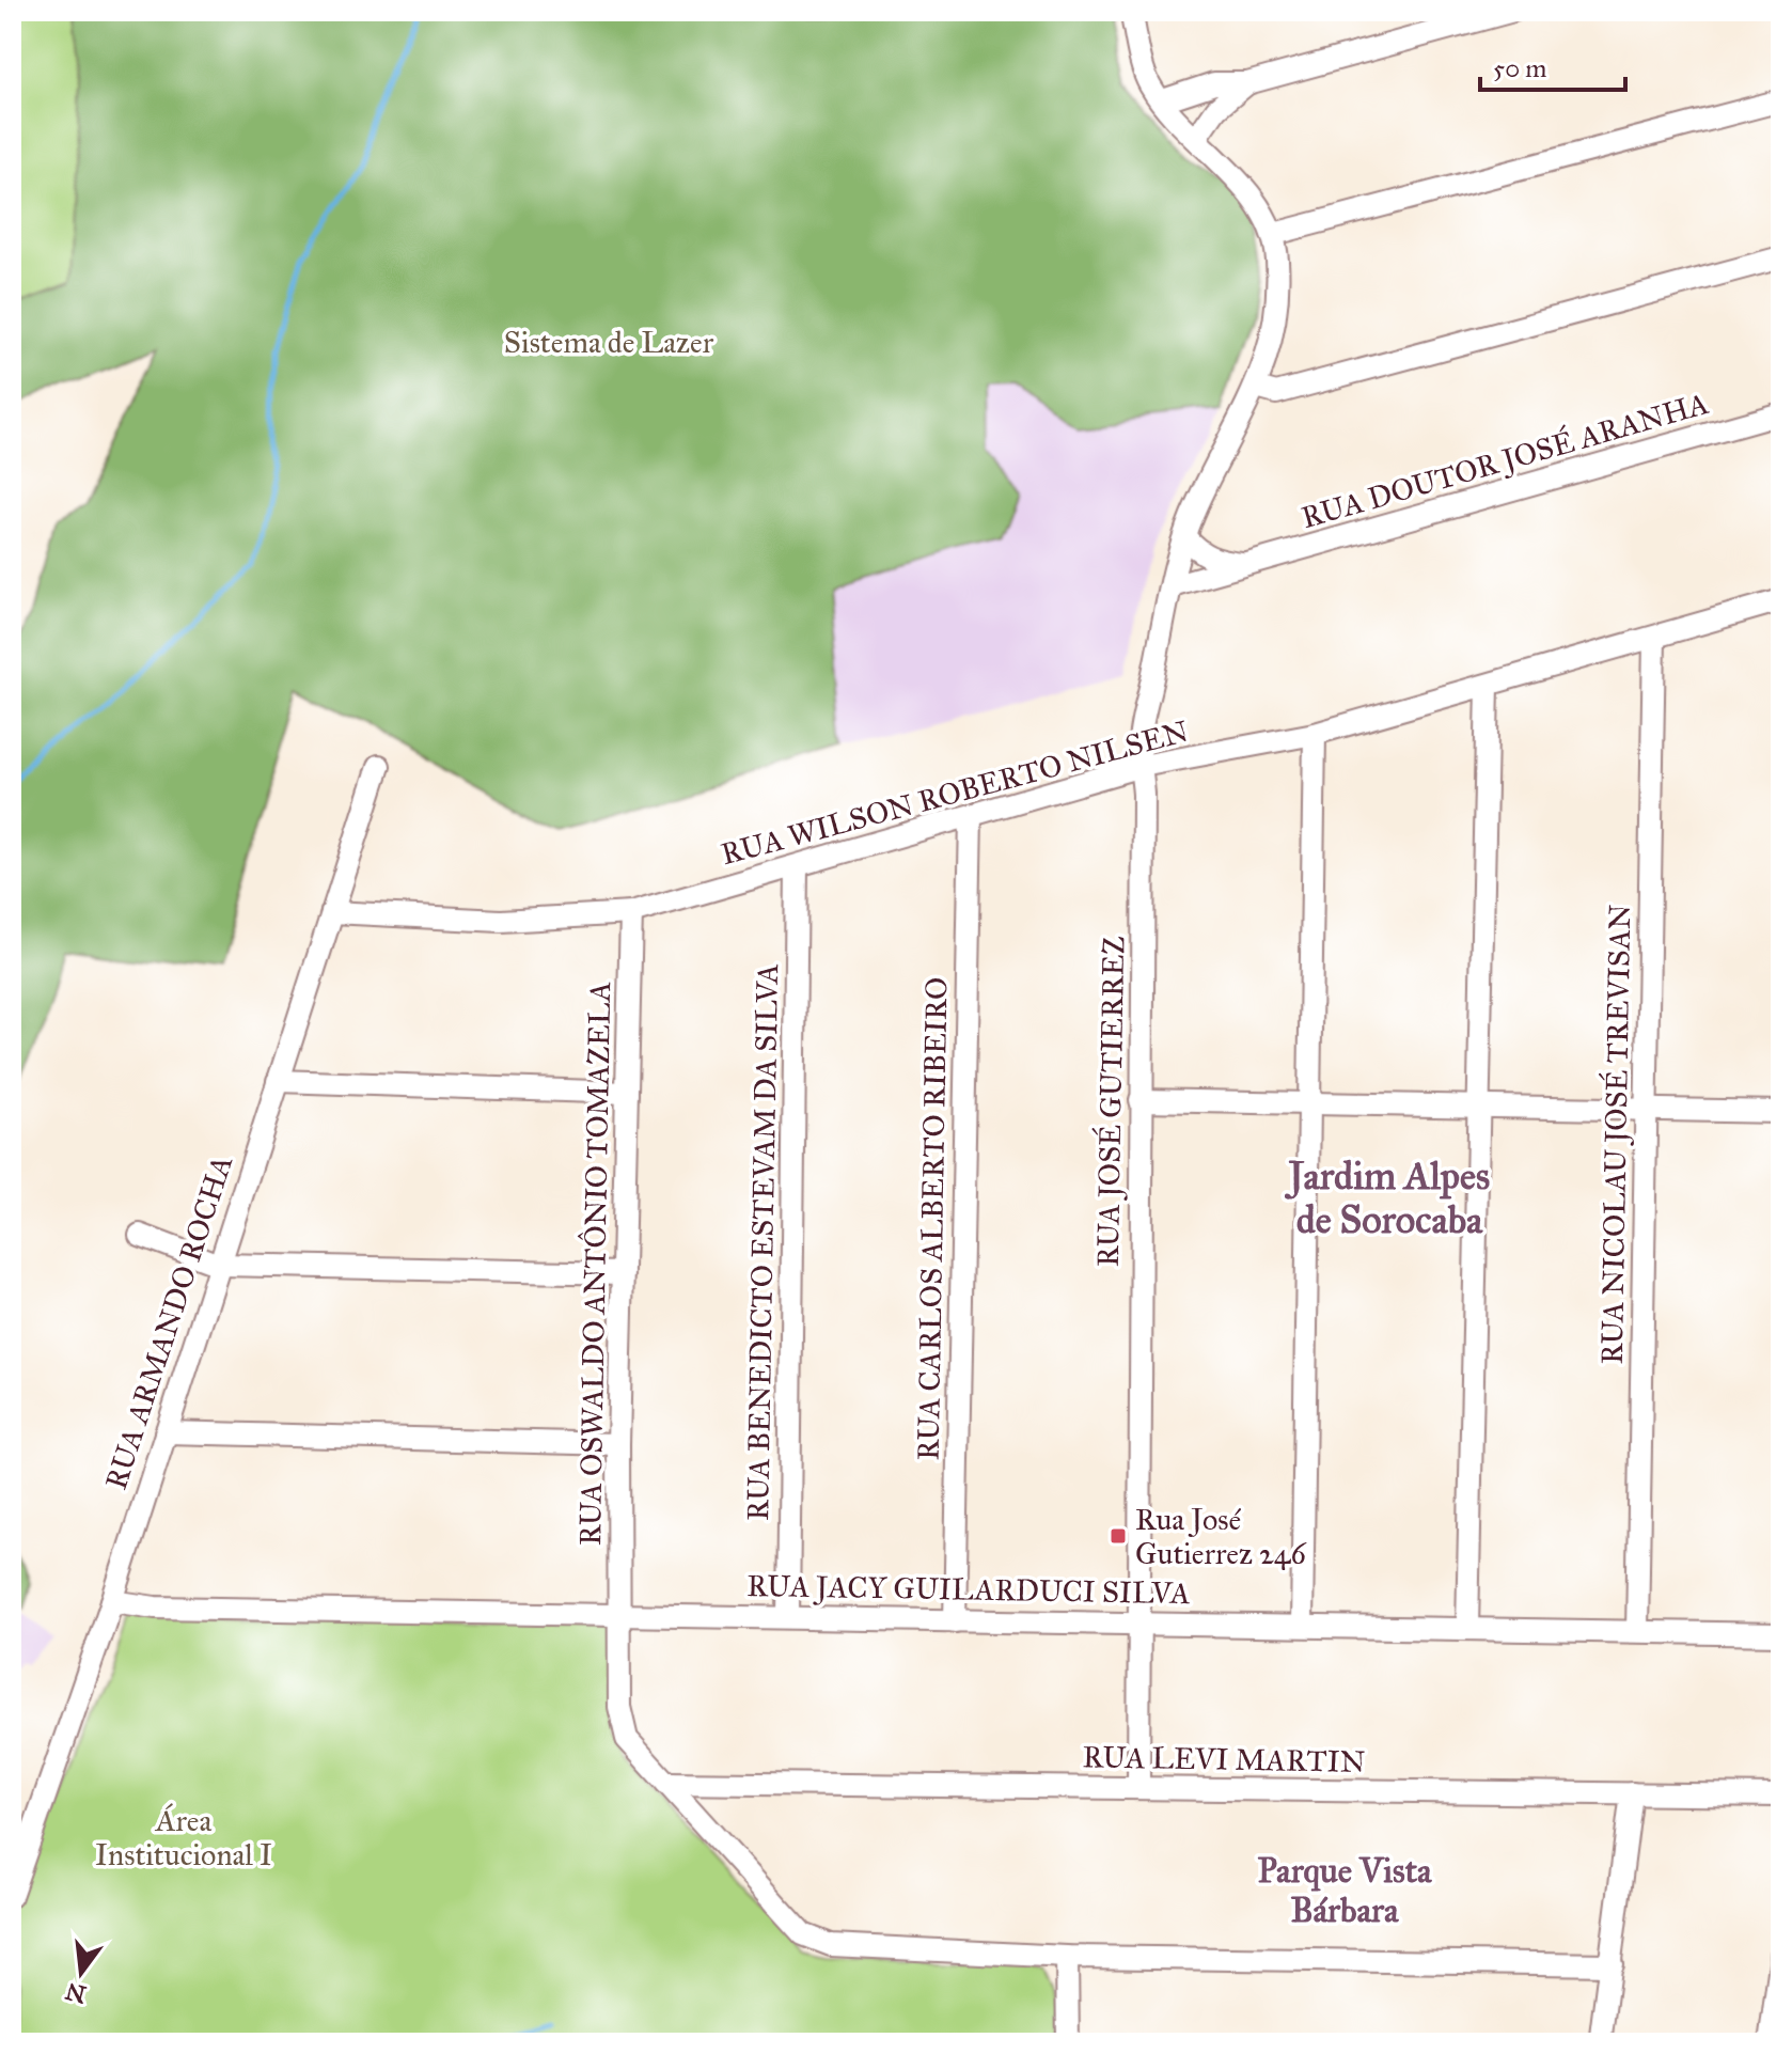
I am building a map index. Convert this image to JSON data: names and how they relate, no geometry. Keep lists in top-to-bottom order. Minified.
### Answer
{"streets":{"street":["RUA DOUTOR JOSÉ ARANHA","RUA WILSON ROBERTO NILSEN","RUA JOSÉ GUTIERREZ","RUA NICOLAU JOSÉ TREVISAN","RUA CARLOS ALBERTO RIBEIRO","RUA BENEDICTO ESTEVAM DA SILVA","RUA OSWALDO ANTÔNIO TOMAZELA","RUA ARMANDO ROCHA","RUA JACY GUILARDUCI SILVA","RUA LEVI MARTIN"]},"crossings":[["RUA DOUTOR JOSÉ ARANHA","RUA JOSÉ GUTIERREZ"],["RUA WILSON ROBERTO NILSEN","RUA JOSÉ GUTIERREZ"],["RUA WILSON ROBERTO NILSEN","RUA NICOLAU JOSÉ TREVISAN"],["RUA WILSON ROBERTO NILSEN","RUA CARLOS ALBERTO RIBEIRO"],["RUA WILSON ROBERTO NILSEN","RUA BENEDICTO ESTEVAM DA SILVA"],["RUA WILSON ROBERTO NILSEN","RUA OSWALDO ANTÔNIO TOMAZELA"],["RUA WILSON ROBERTO NILSEN","RUA ARMANDO ROCHA"],["RUA JOSÉ GUTIERREZ","RUA JACY GUILARDUCI SILVA"],["RUA JOSÉ GUTIERREZ","RUA LEVI MARTIN"],["RUA NICOLAU JOSÉ TREVISAN","RUA JACY GUILARDUCI SILVA"],["RUA CARLOS ALBERTO RIBEIRO","RUA JACY GUILARDUCI SILVA"],["RUA BENEDICTO ESTEVAM DA SILVA","RUA JACY GUILARDUCI SILVA"],["RUA OSWALDO ANTÔNIO TOMAZELA","RUA JACY GUILARDUCI SILVA"],["RUA OSWALDO ANTÔNIO TOMAZELA","RUA LEVI MARTIN"],["RUA ARMANDO ROCHA","RUA JACY GUILARDUCI SILVA"]],"districts":["Jardim Alpes de Sorocaba","Parque Vista Bárbara"],"parks":["Sistema de Lazer","Área Institucional I"],"places":{"transit":["Rua José Gutierrez 246"]},"scale_bar":"50 m","north":"bottom"}
